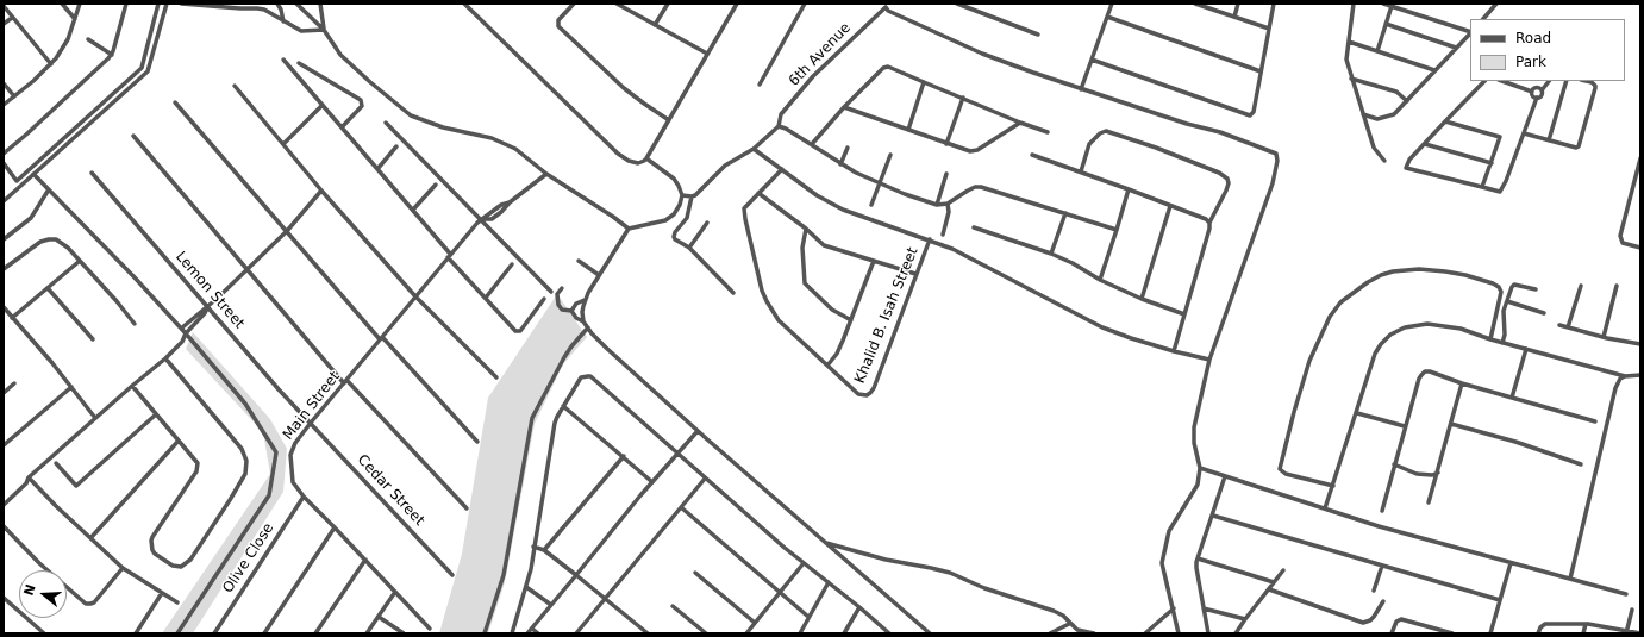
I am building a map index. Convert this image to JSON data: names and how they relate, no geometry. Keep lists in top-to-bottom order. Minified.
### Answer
{"streets":{"street":["6th Avenue","Lemon Street","Khalid B. Isah Street","Main Street","Cedar Street","Olive Close"]},"crossings":[["Lemon Street","Main Street"],["Lemon Street","Cedar Street"],["Main Street","Cedar Street"],["Main Street","Olive Close"]],"legend":["Road","Park"],"north":"left"}
